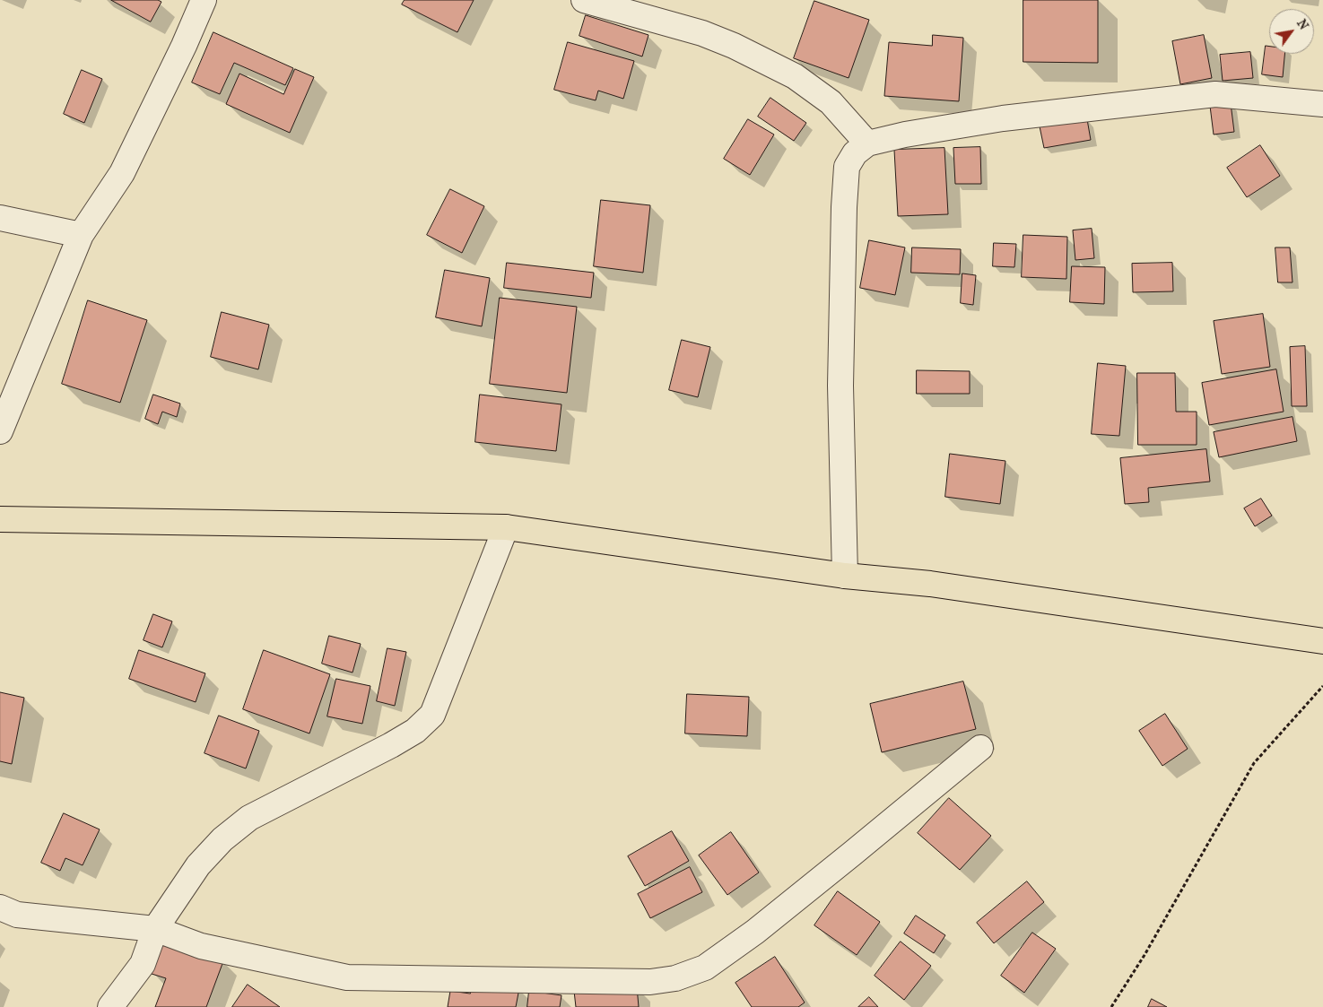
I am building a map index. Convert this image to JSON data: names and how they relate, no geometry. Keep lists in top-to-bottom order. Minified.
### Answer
{"north":"top right"}
